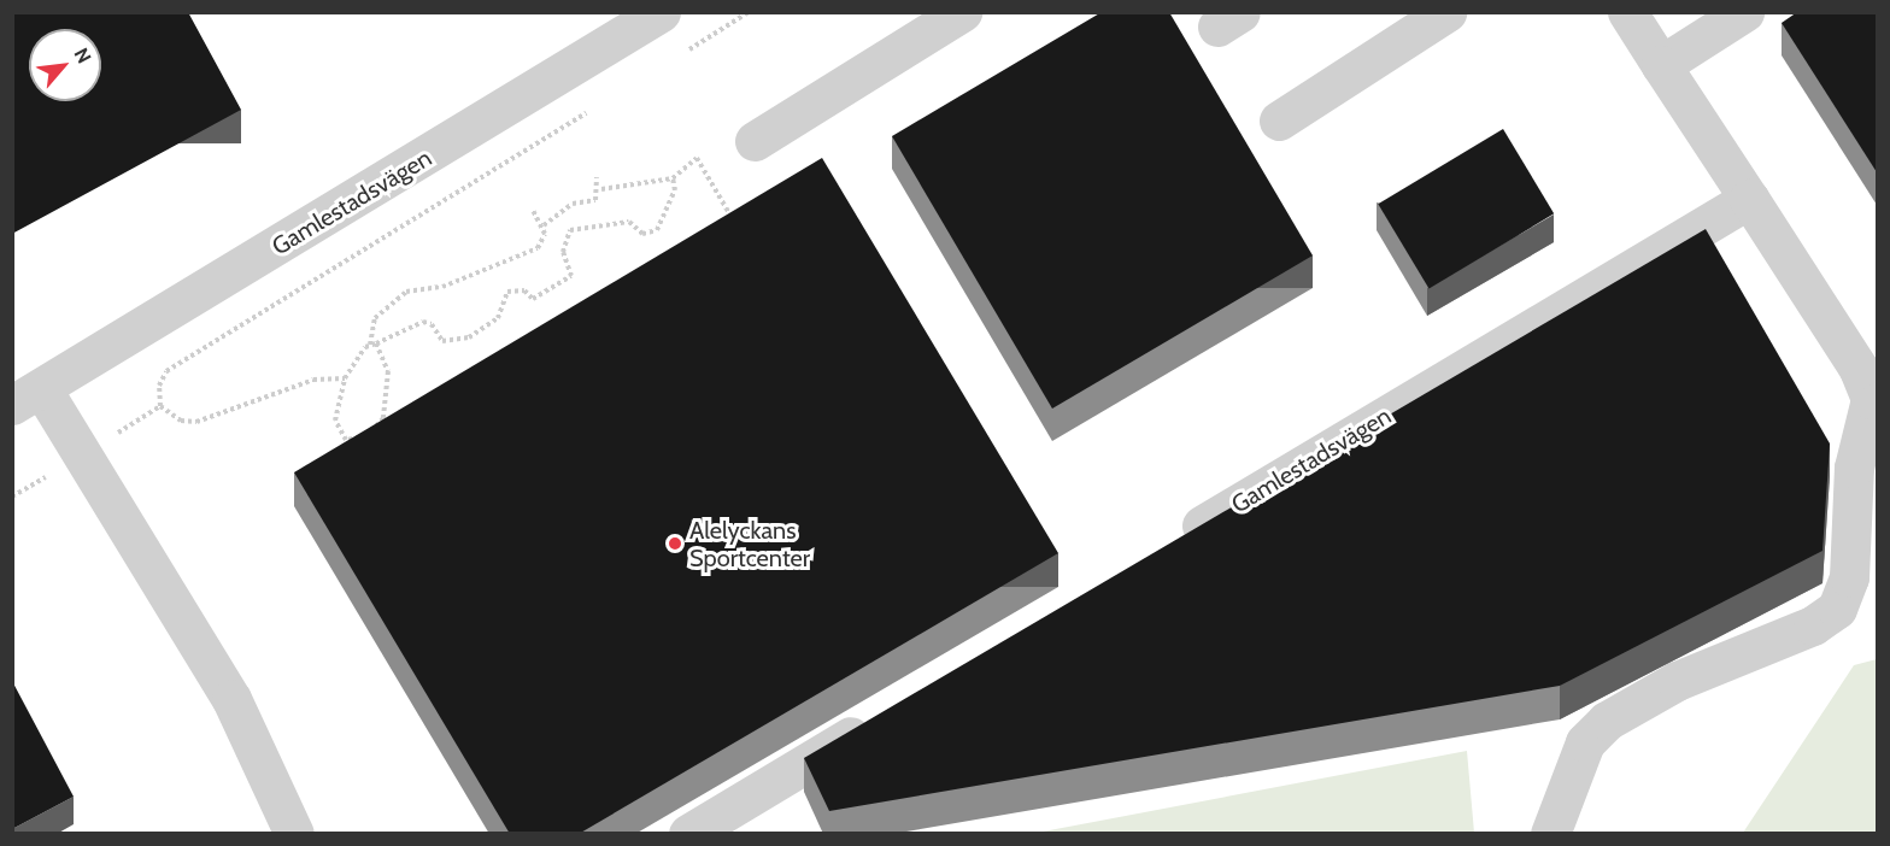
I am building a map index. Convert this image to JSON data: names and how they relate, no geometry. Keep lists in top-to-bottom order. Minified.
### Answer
{"streets":{"street":["Gamlestadsvägen"]},"places":["Alelyckans Sportcenter"],"north":"top right"}
